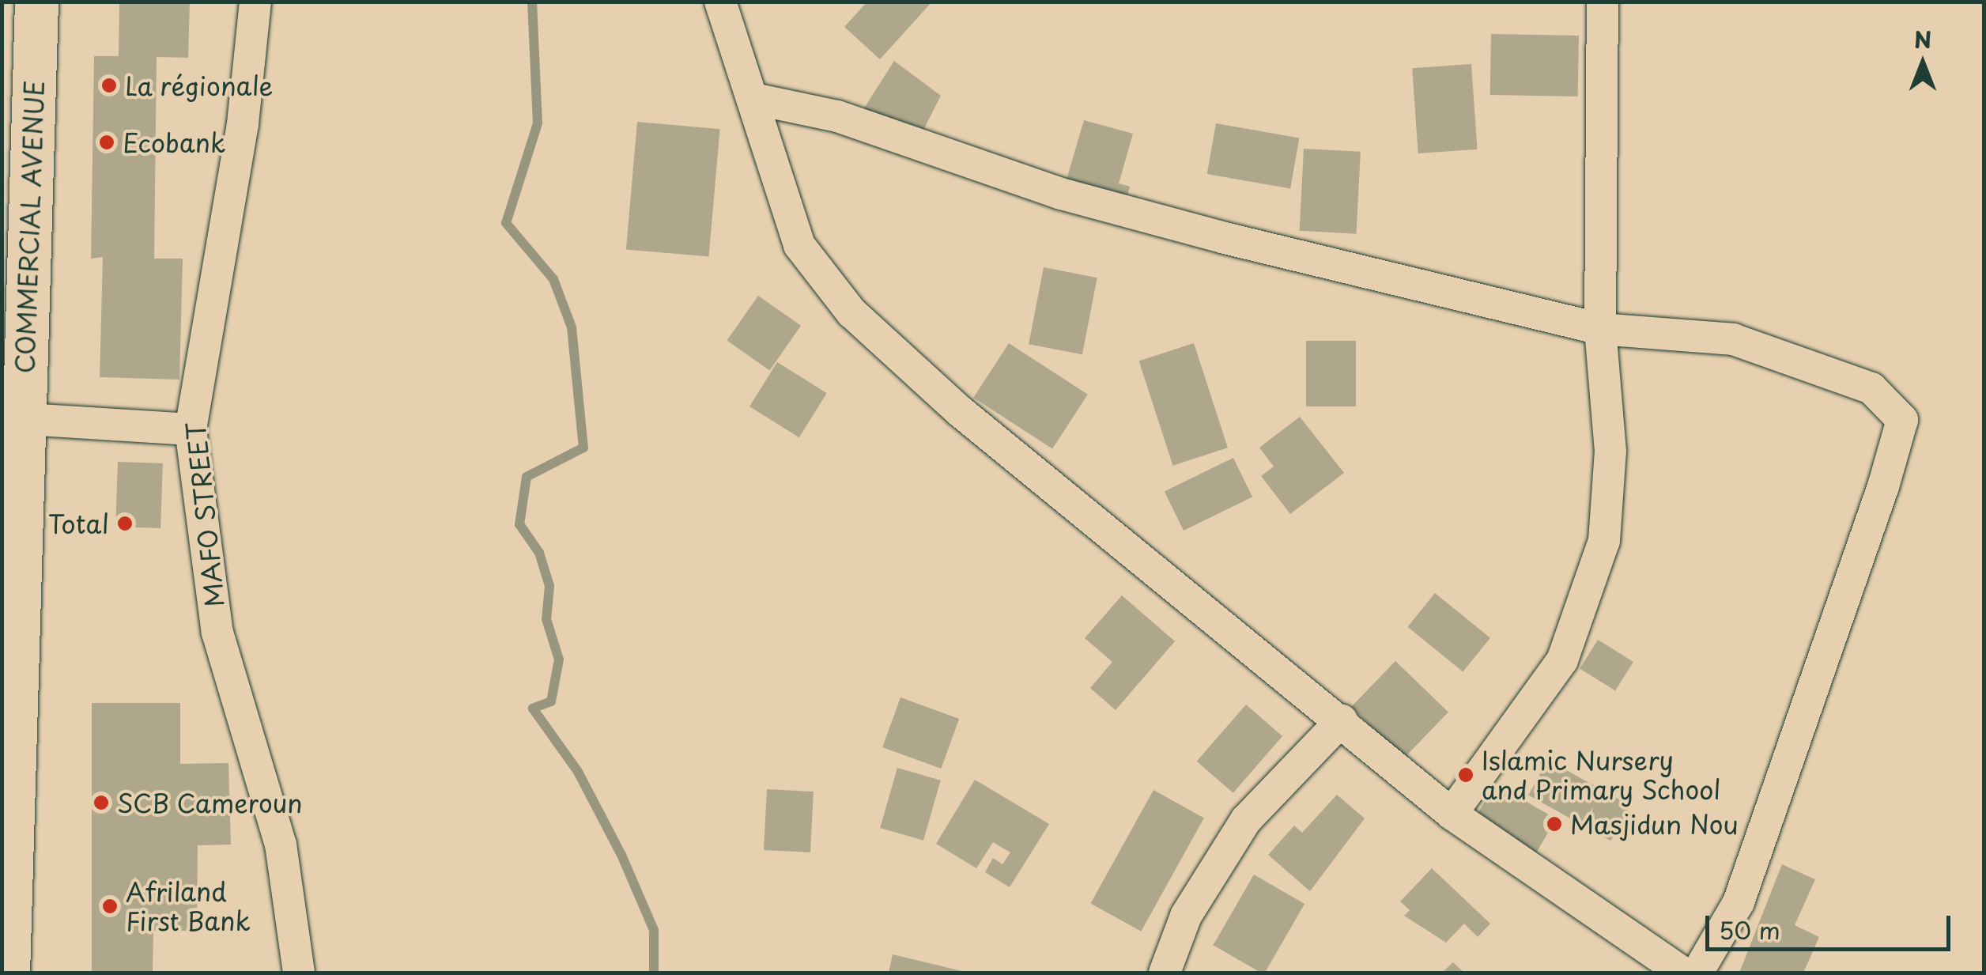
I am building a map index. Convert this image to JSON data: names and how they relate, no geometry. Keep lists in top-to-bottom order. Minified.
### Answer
{"streets":{"main road":["COMMERCIAL AVENUE"],"street":["MAFO STREET"]},"places":["La régionale","Ecobank","Total","Islamic Nursery and Primary School","SCB Cameroun","Masjidun Nou","Afriland First Bank"],"scale_bar":"50 m","north":"top"}
